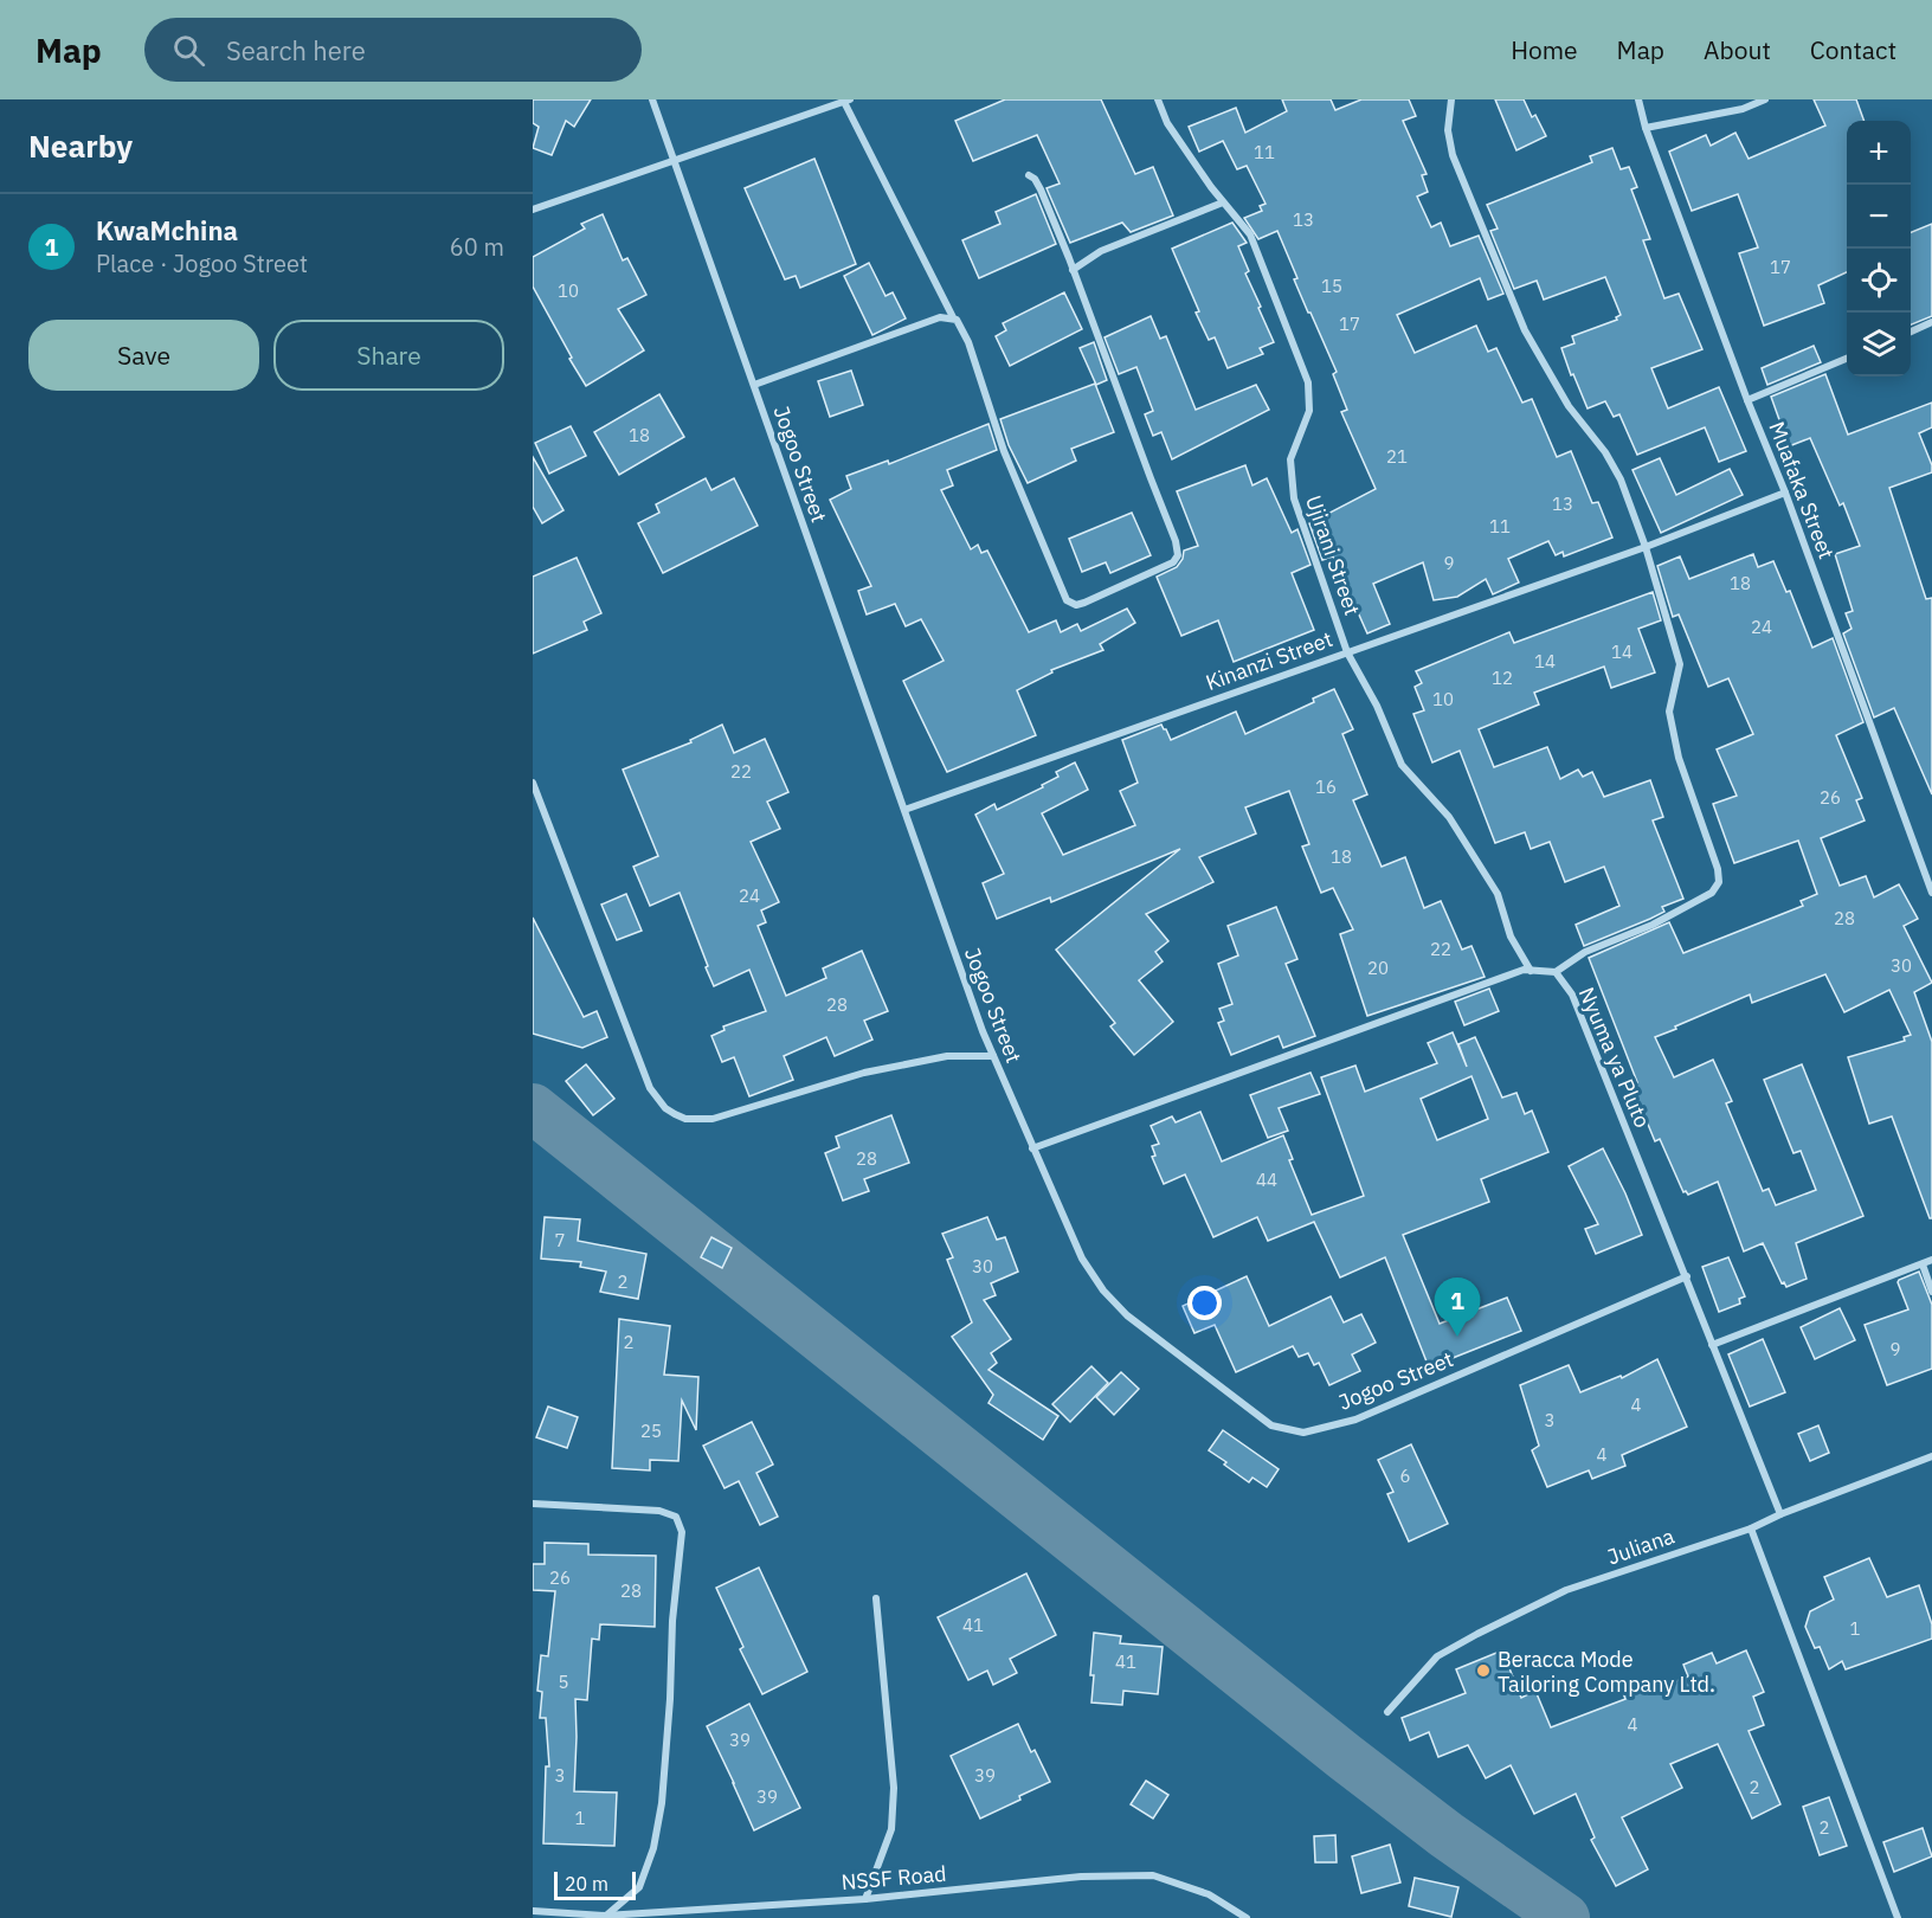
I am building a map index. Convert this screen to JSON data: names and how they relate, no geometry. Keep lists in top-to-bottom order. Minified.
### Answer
{"streets":{"street":["Jogoo Street","Muafaka Street","Ujirani Street","Kinanzi Street","Nyuma ya Pluto","Juliana","NSSF Road"]},"crossings":[["Jogoo Street","Kinanzi Street"],["Jogoo Street","Nyuma ya Pluto"],["Muafaka Street","Kinanzi Street"],["Ujirani Street","Kinanzi Street"],["Ujirani Street","Nyuma ya Pluto"],["Nyuma ya Pluto","Juliana"]],"places":["Beracca Mode Tailoring Company Ltd."],"house_numbers":["11","13","17","15","10","17","18","21","13","11","9","18","24","14","14","12","10","22","16","26","18","24","28","22","30","20","28","28","44","7","30","2","2","9","4","3","25","4","6","26","28","41","1","41","5","4","39","3","39","2","39","1","2"],"scale_bar":"20 m","page":{"header":"Map","search":"Search here","nav":["Home","Map","About","Contact"],"heading":"Nearby","map_buttons":["+","−"],"list":[{"mark":"1","name":"KwaMchina","note":"Place · Jogoo Street","value":"60 m"}],"buttons":["Save","Share"],"pins":"1","scale":"20 m"}}
